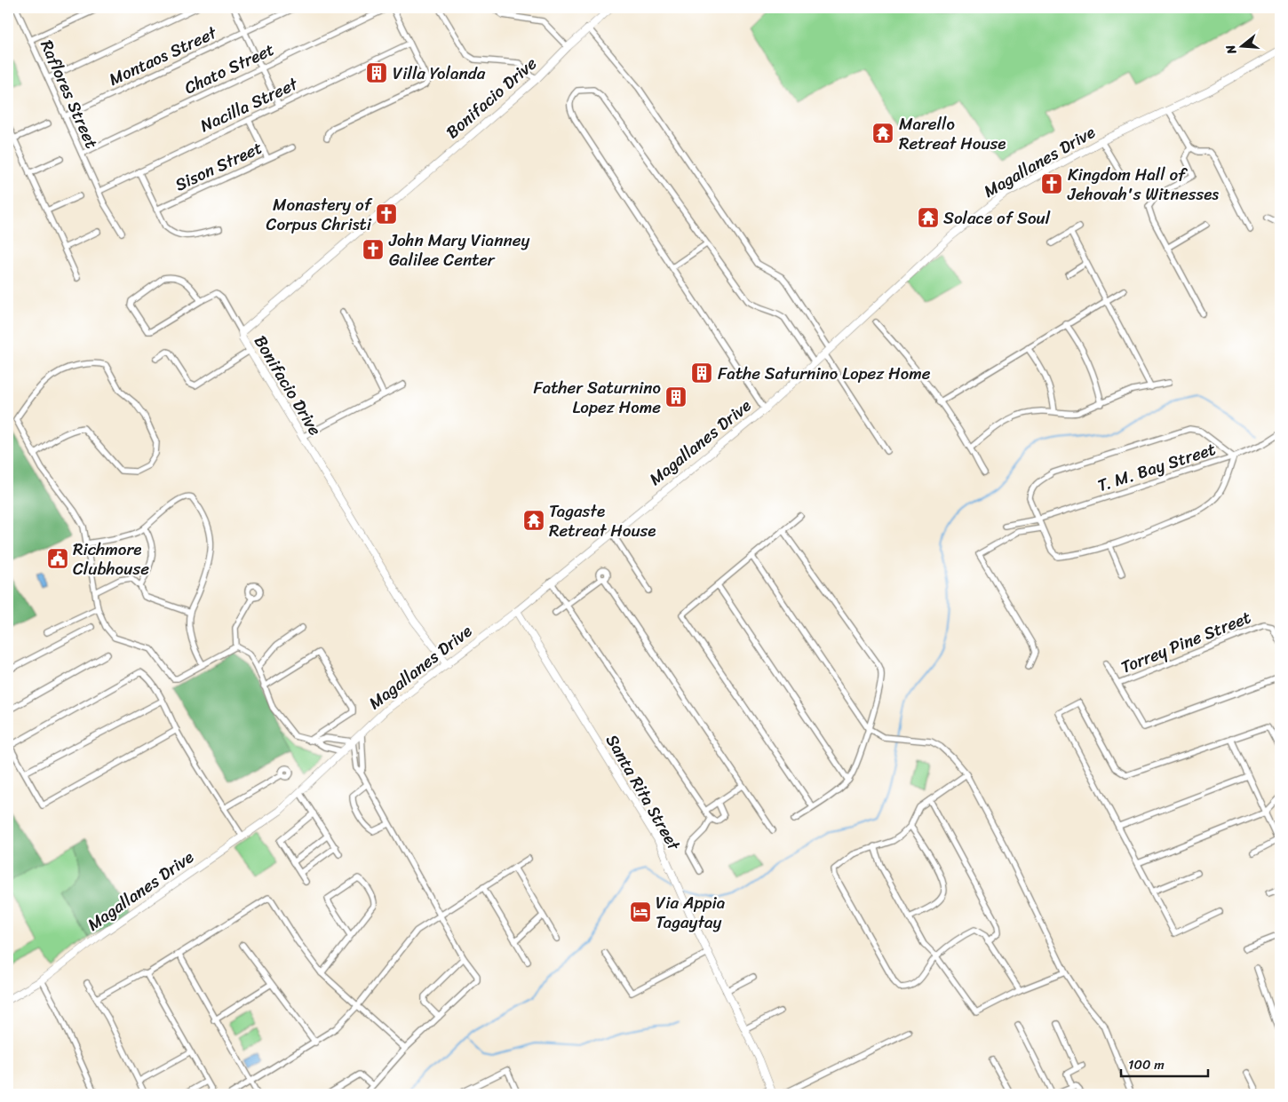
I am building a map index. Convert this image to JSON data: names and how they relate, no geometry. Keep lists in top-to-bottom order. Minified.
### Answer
{"streets":{"street":["Montaos Street","Chato Street","Raflores Street","Bonifacio Drive","Nacilla Street","Magallanes Drive","Sison Street","T. M. Bay Street","Torrey Pine Street","Santa Rita Street"]},"crossings":[["Montaos Street","Raflores Street"],["Chato Street","Raflores Street"],["Raflores Street","Nacilla Street"],["Bonifacio Drive","Magallanes Drive"],["Magallanes Drive","Santa Rita Street"]],"places":{"building":["Villa Yolanda","Fathe Saturnino Lopez Home","Father Saturnino Lopez Home"],"temple":["Marello Retreat House","Solace of Soul","Tagaste Retreat House"],"church":["Kingdom Hall of Jehovah's Witnesses","Monastery of Corpus Christi","John Mary Vianney Galilee Center"],"public building":["Richmore Clubhouse"],"hotel":["Via Appia Tagaytay"]},"scale_bar":"100 m","north":"left"}
